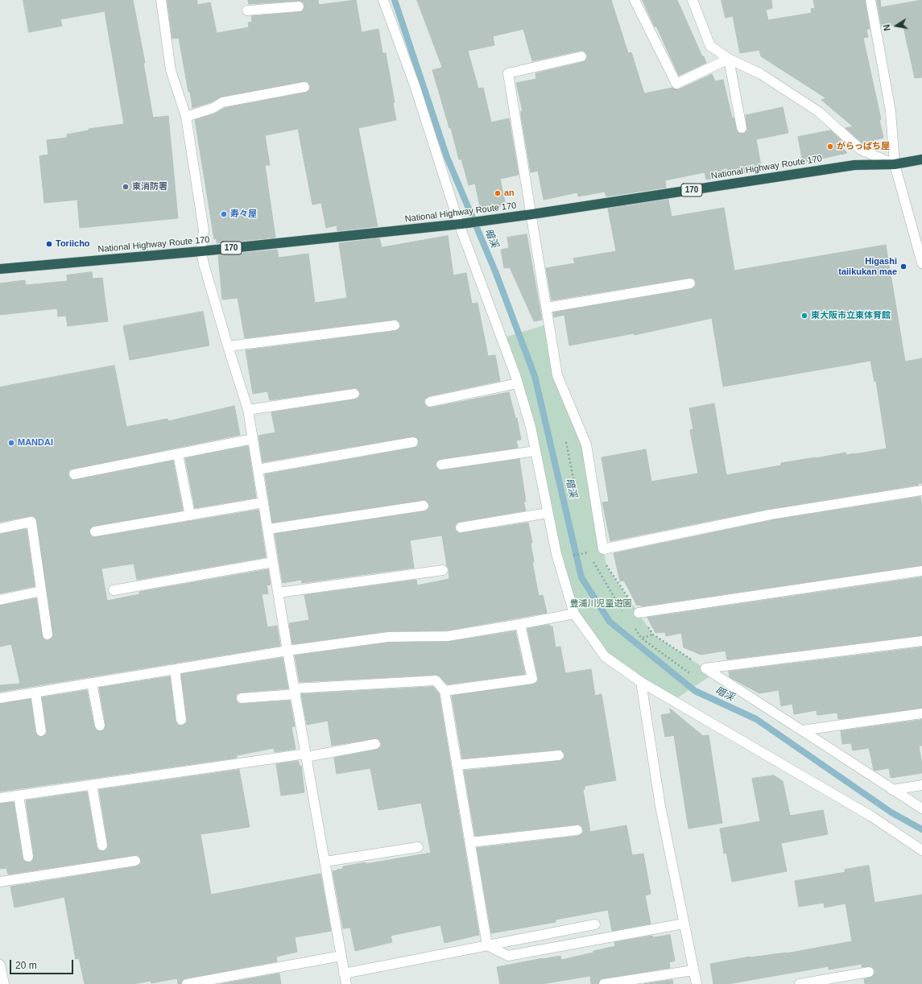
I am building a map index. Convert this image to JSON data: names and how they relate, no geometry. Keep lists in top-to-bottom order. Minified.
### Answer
{"streets":{"highway":["National Highway Route 170","170"]},"water":["暗渓"],"parks":["豊浦川児童遊園"],"places":["がらっぱち屋","東消防署","an","寿々屋","Toriicho","Higashi taiikukan mae","東大阪市立東体育館","MANDAI"],"scale_bar":"20 m","north":"left"}
